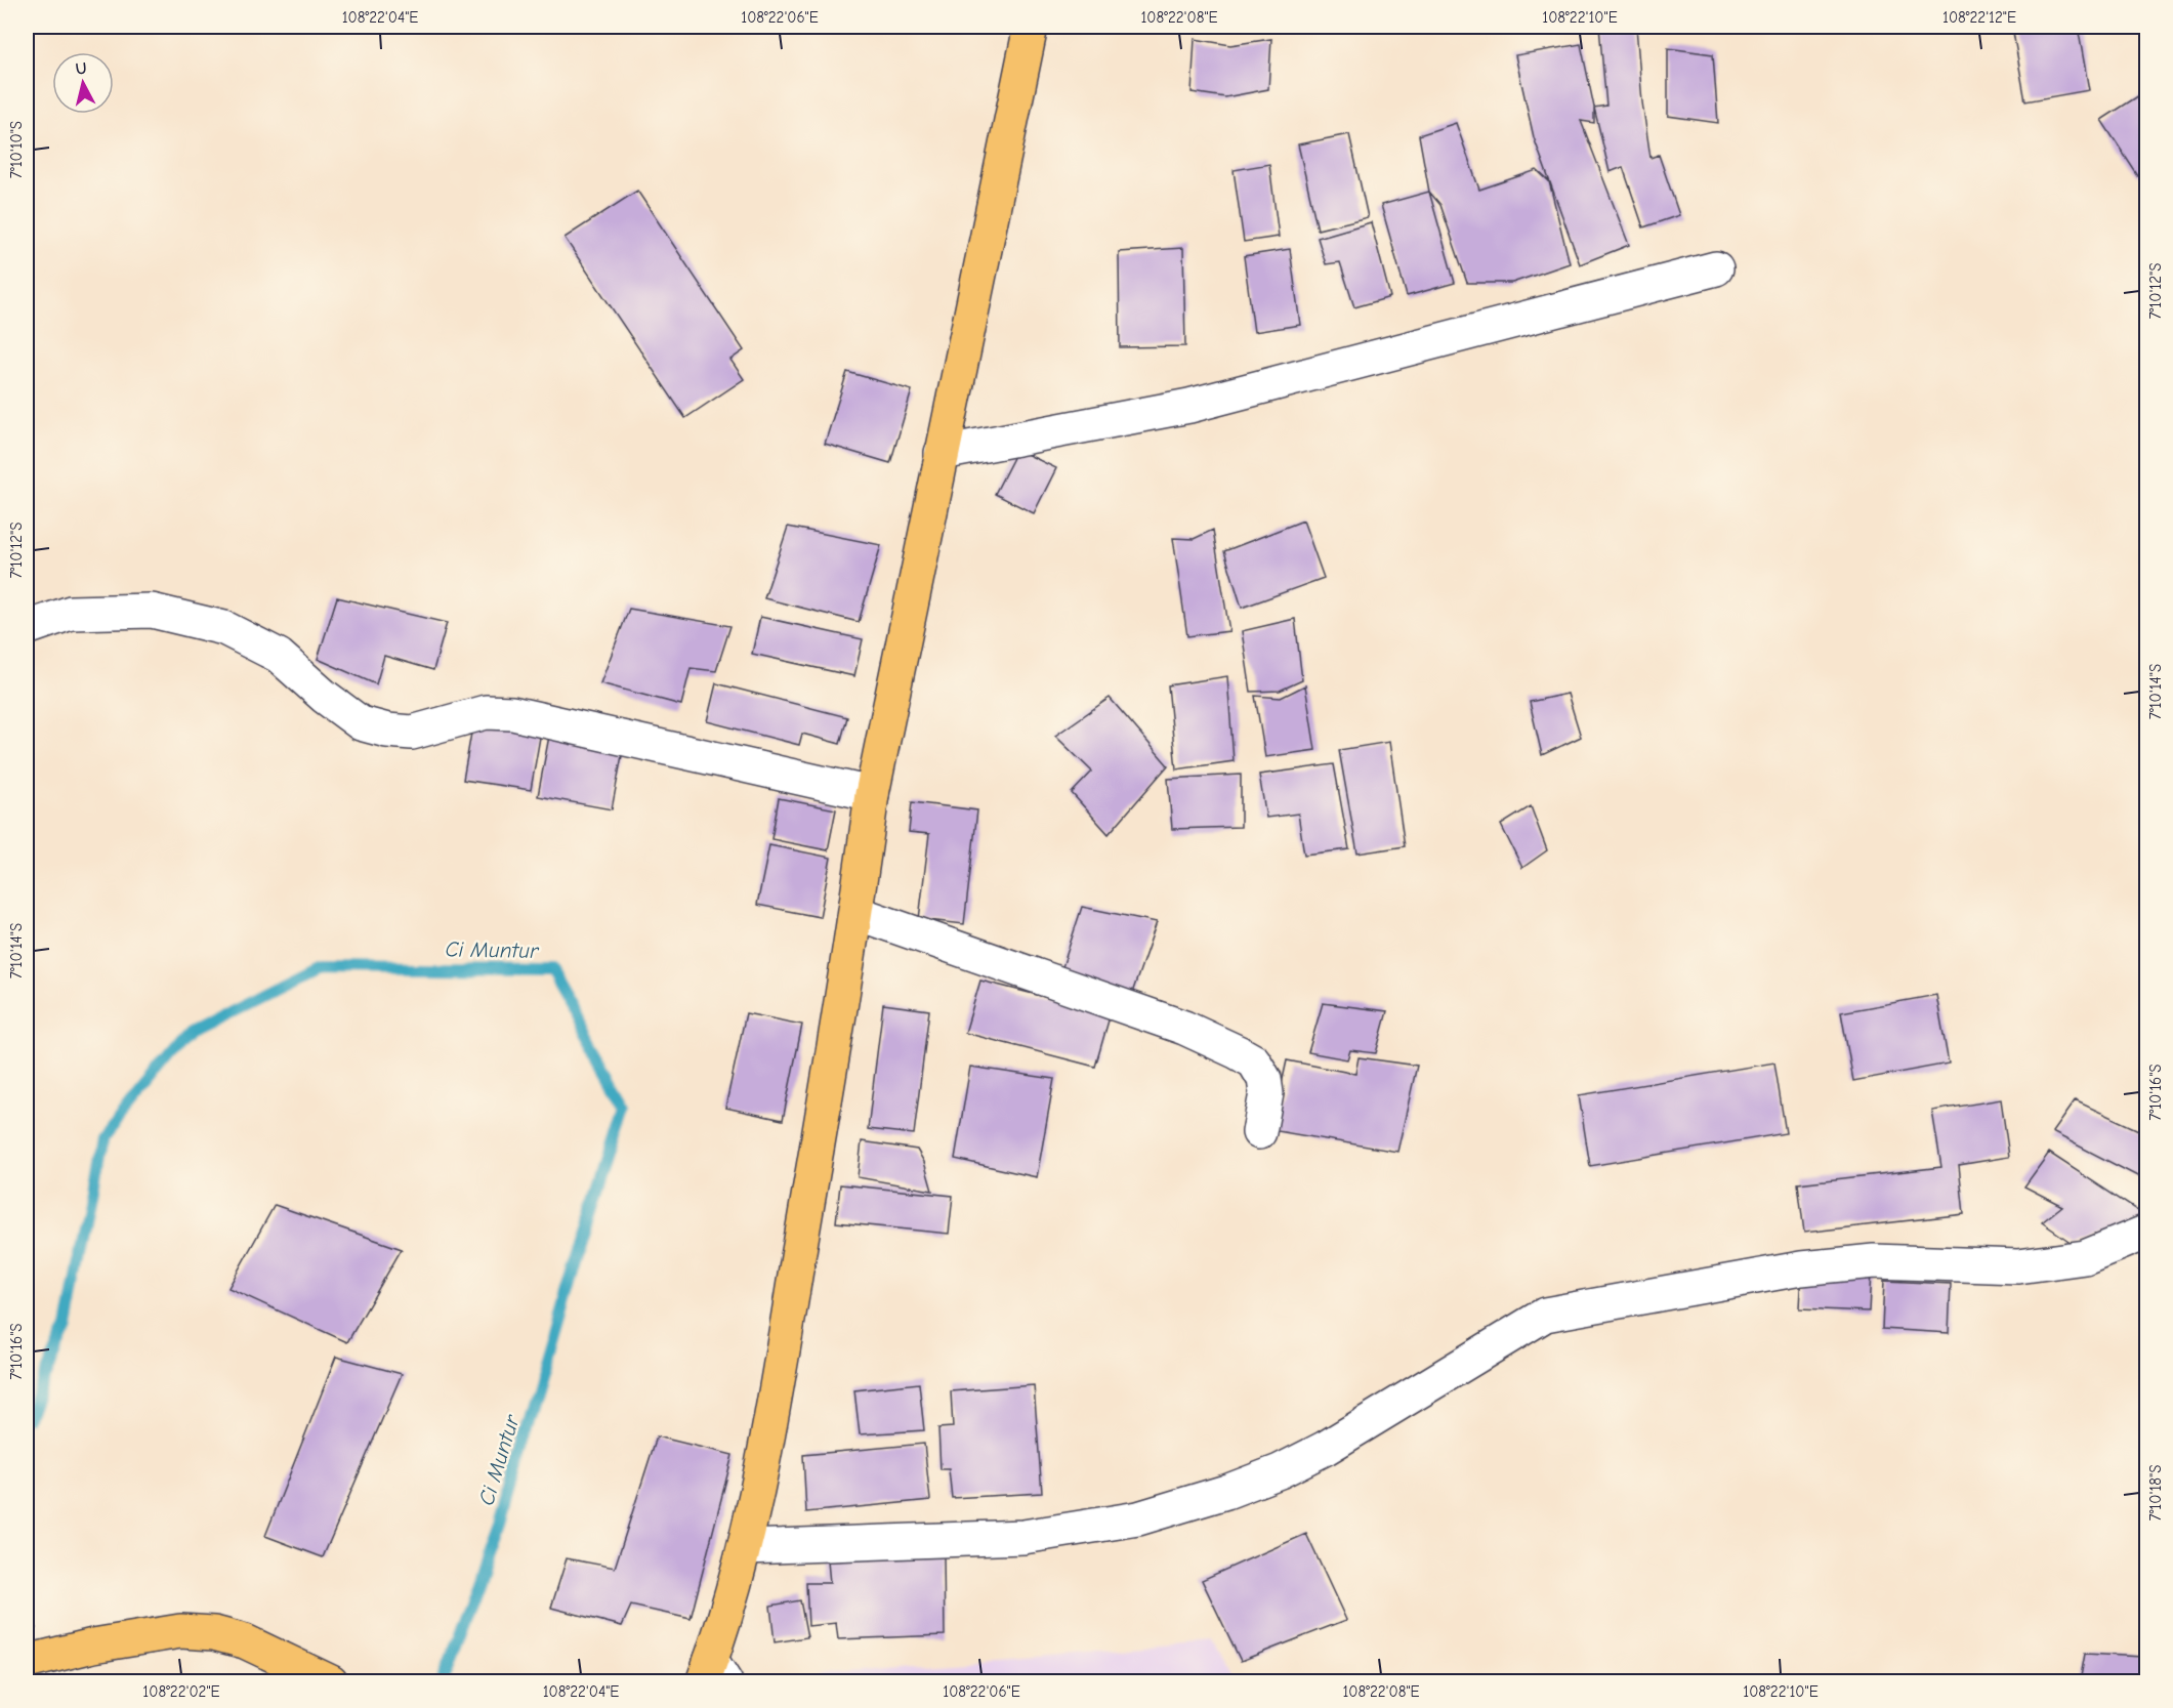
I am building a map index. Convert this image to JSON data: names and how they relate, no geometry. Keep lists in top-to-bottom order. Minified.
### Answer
{"water":["Ci Muntur"],"north":"top","coordinates":["108°22'04\"E","108°22'06\"E","108°22'08\"E","108°22'10\"E","108°22'12\"E","7°10'10\"S","7°10'12\"S","7°10'14\"S","7°10'16\"S","7°10'18\"S","108°22'02\"E"]}
